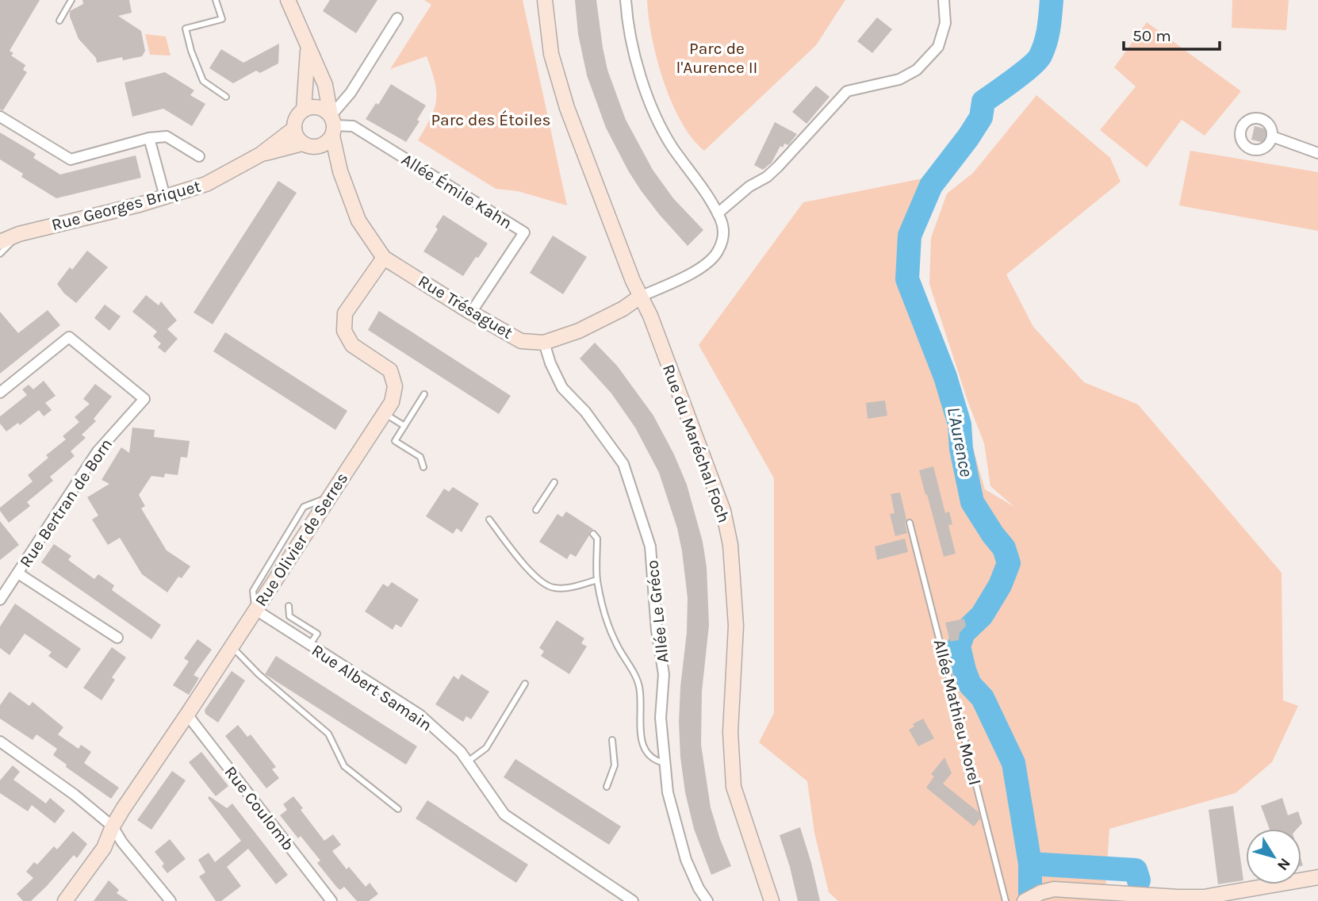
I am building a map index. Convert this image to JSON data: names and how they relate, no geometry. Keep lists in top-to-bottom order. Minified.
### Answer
{"streets":{"street":["Allée Émile Kahn","Rue Georges Briquet","Rue Trésaguet","Rue du Maréchal Foch","Rue Bertran de Born","Rue Olivier de Serres","Allée Le Gréco","Rue Albert Samain","Rue Coulomb"],"lane":["Allée Mathieu Morel"]},"crossings":[["Allée Émile Kahn","Rue Georges Briquet"],["Allée Émile Kahn","Rue Trésaguet"],["Rue Trésaguet","Rue du Maréchal Foch"],["Rue Trésaguet","Rue Olivier de Serres"],["Rue Trésaguet","Allée Le Gréco"],["Rue Olivier de Serres","Rue Albert Samain"],["Rue Olivier de Serres","Rue Coulomb"]],"water":["L'Aurence"],"parks":["Parc de l'Aurence II","Parc des Étoiles"],"scale_bar":"50 m","north":"bottom right"}
